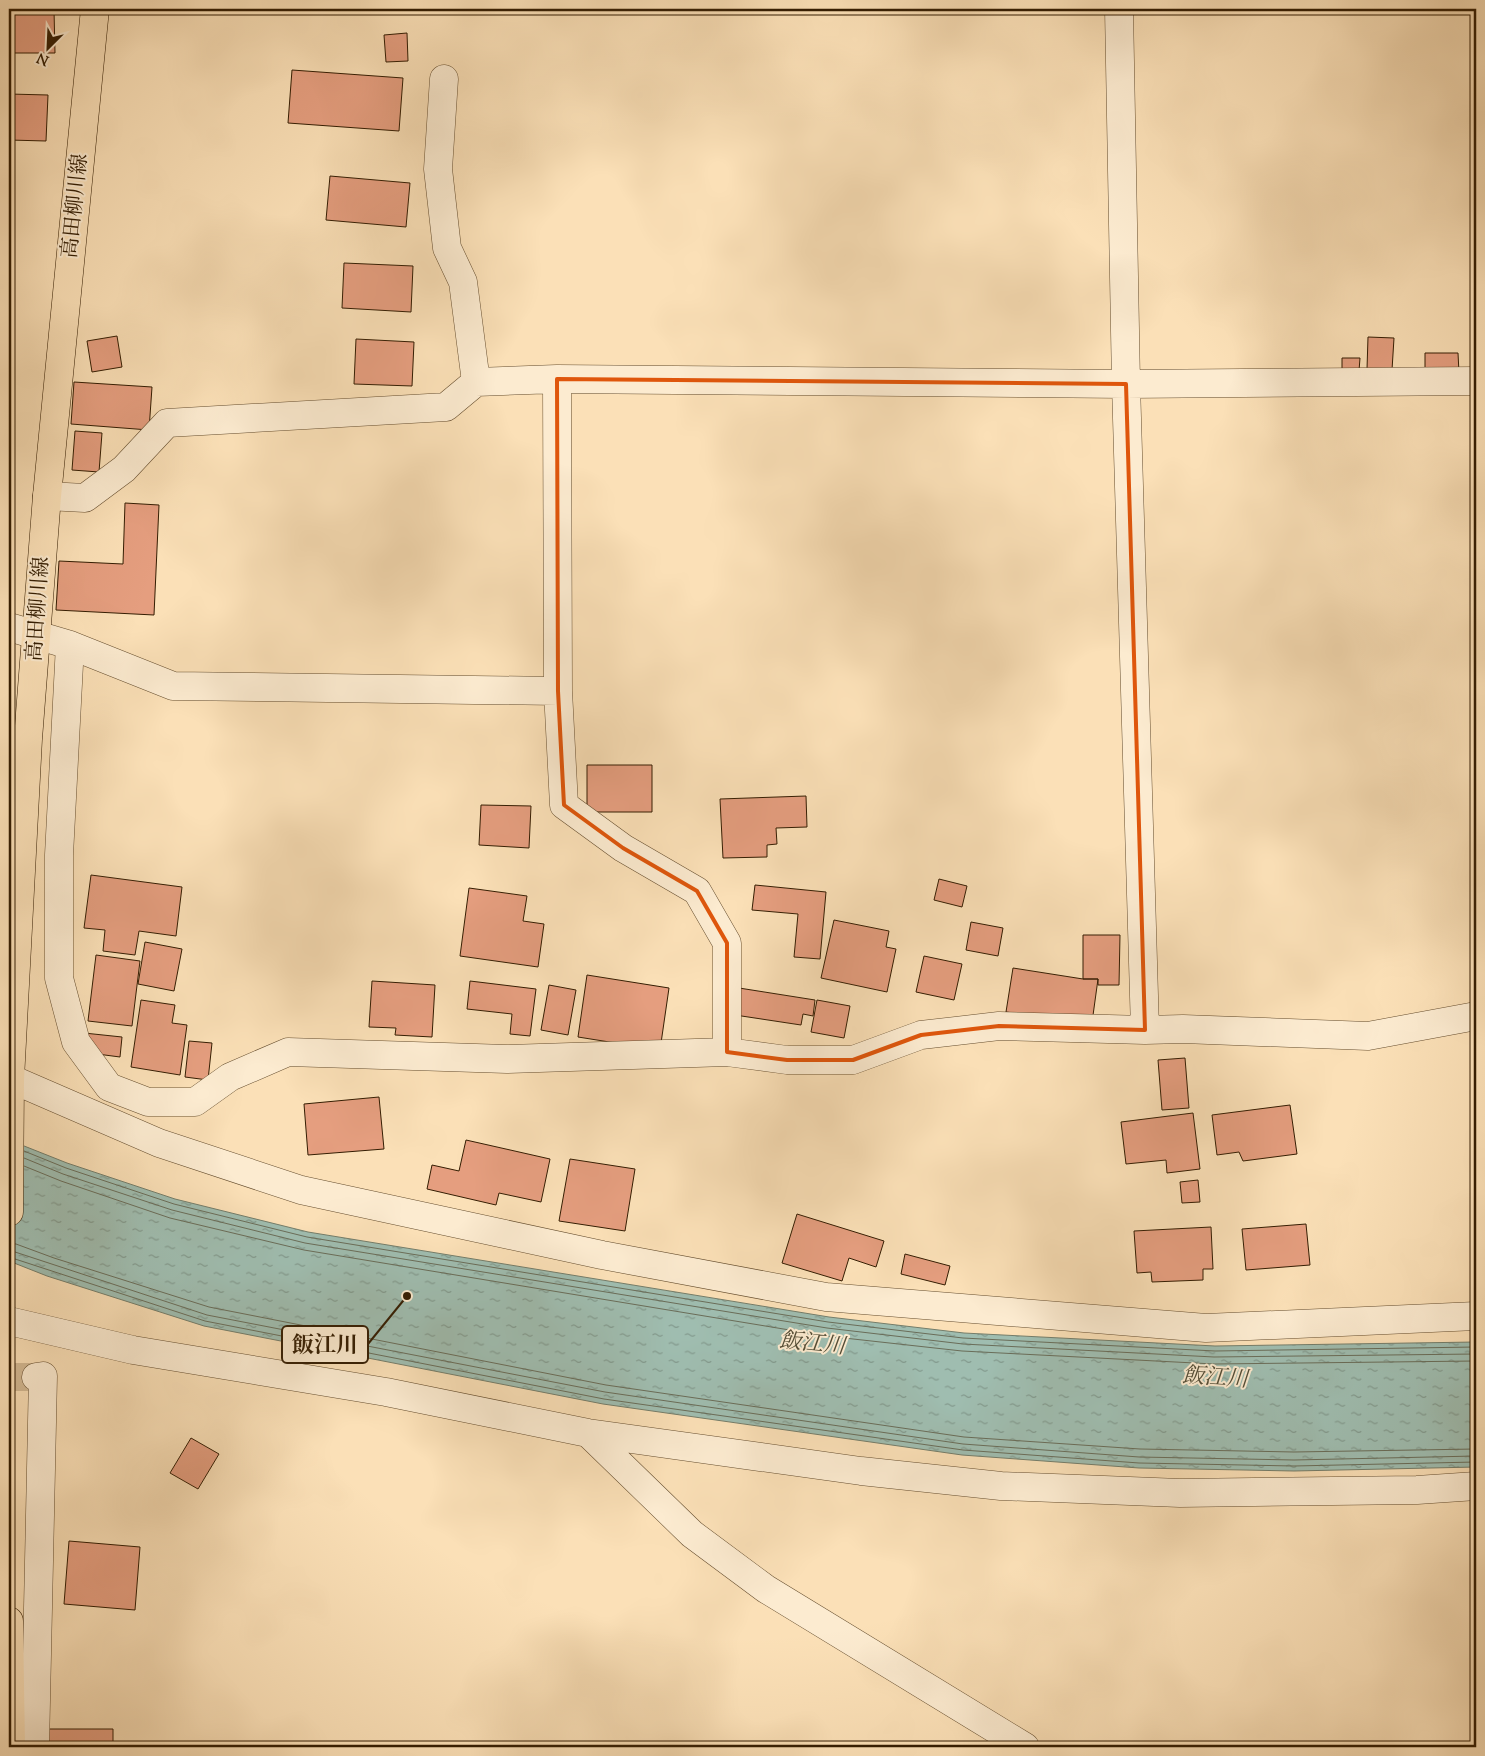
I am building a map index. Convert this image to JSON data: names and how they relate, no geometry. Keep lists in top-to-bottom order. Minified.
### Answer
{"streets":{"main road":["高田柳川線"]},"water":["飯江川"],"places":["飯江川"],"north":"bottom left"}
